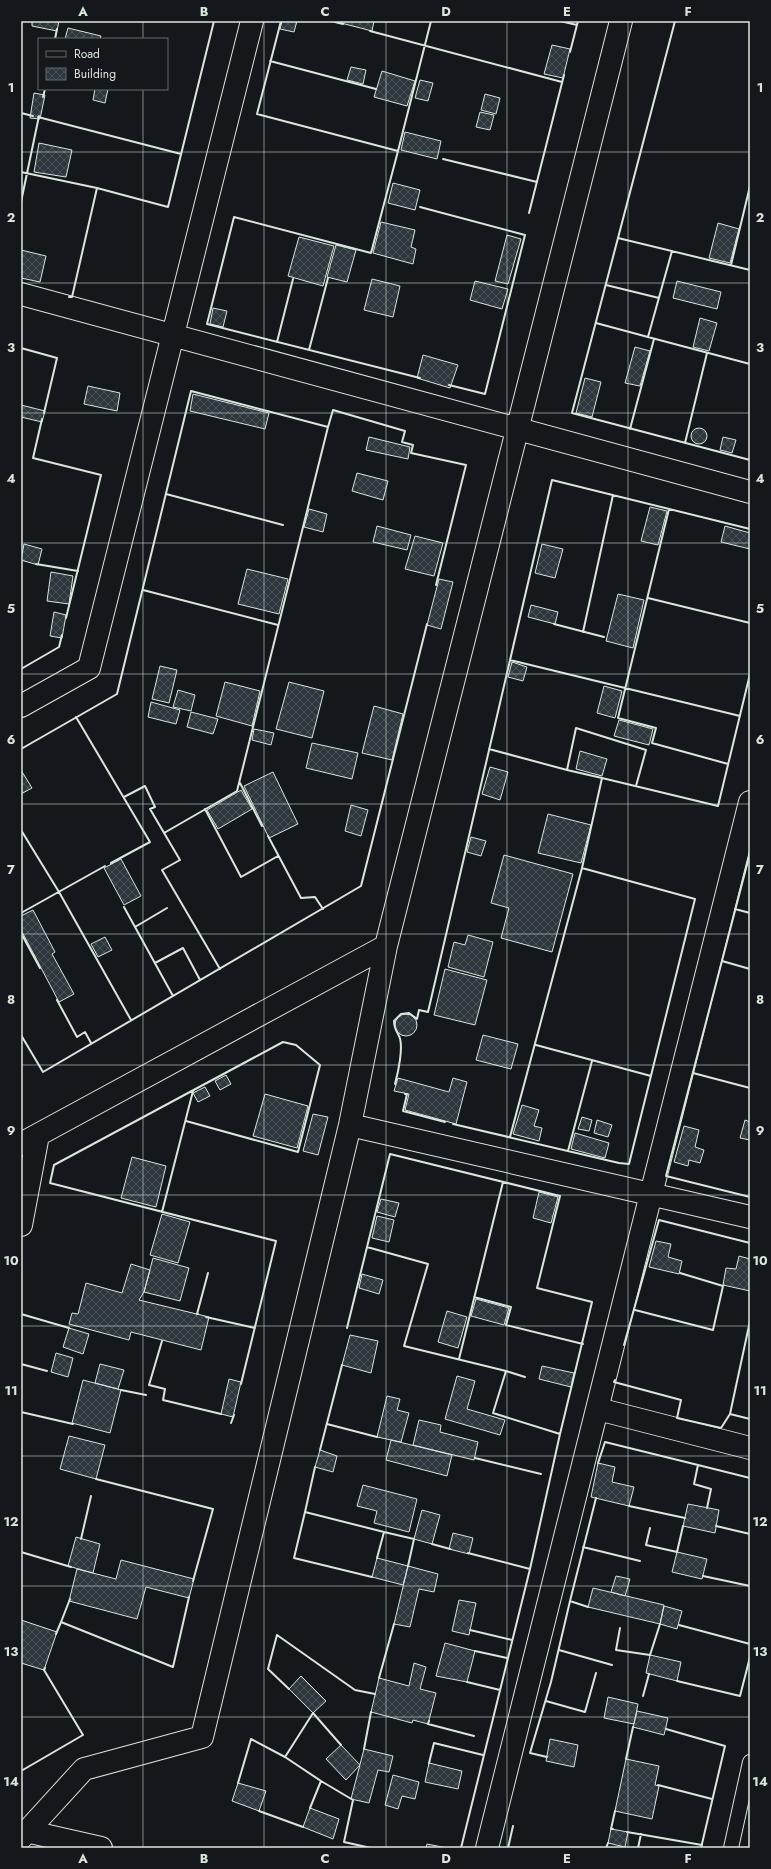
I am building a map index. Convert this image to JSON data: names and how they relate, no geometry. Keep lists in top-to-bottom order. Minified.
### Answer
{"legend":["Road","Building"],"grid":{"columns":["A","B","C","D","E","F"],"rows":["1","2","3","4","5","6","7","8","9","10","11","12","13","14"]}}
